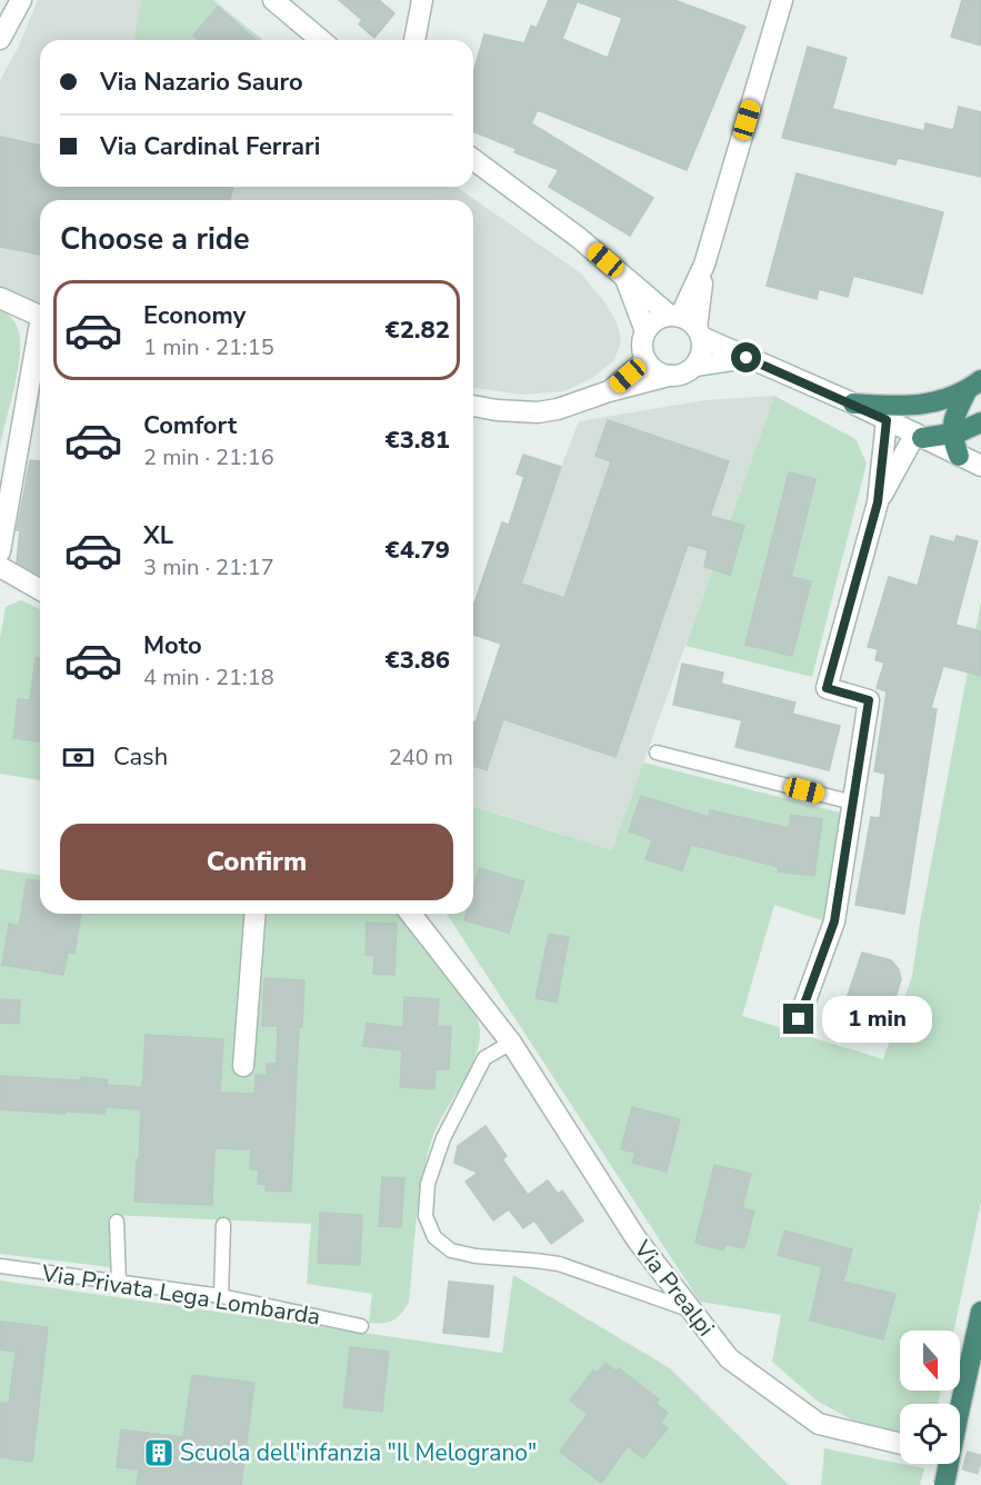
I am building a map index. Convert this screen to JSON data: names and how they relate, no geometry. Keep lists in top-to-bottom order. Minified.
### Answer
{"streets":{"street":["Via Prealpi"],"lane":["Via Privata Lega Lombarda"]},"places":{"building":["Scuola dell'infanzia \"Il Melograno\""]},"north":"bottom","page":{"banner":["Via Nazario Sauro","Via Cardinal Ferrari"],"heading":"Choose a ride","list":[{"name":"Economy","note":"1 min · 21:15","value":"€2.82"},{"name":"Comfort","note":"2 min · 21:16","value":"€3.81"},{"name":"XL","note":"3 min · 21:17","value":"€4.79"},{"name":"Moto","note":"4 min · 21:18","value":"€3.86"}],"pay":["Cash","240 m"],"buttons":"Confirm","bubble":"1 min"}}
